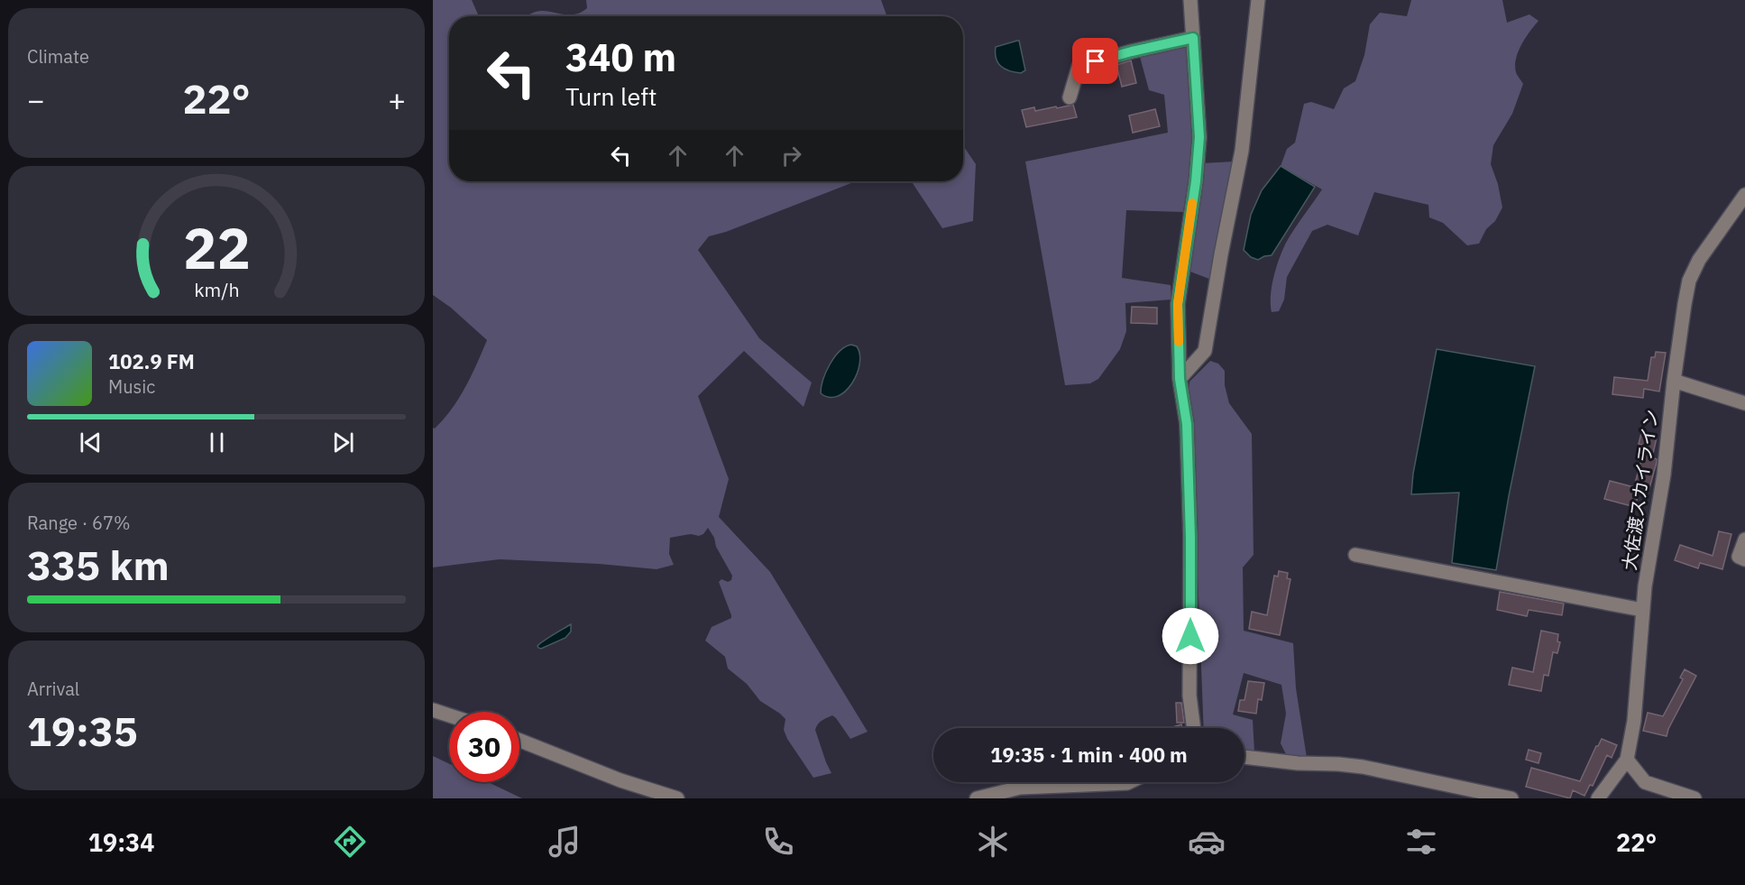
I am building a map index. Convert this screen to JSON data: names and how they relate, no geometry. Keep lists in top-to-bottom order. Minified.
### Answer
{"streets":{"street":["大佐渡スカイライン"]},"page":{"tile":["Climate",["Range · 67%","335 km"],["Arrival","19:35"]],"turn":["340 m","Turn left"],"heat":["−","22°","+"],"song":["102.9 FM","Music"],"limit":"30","trip":"19:35 · 1 min · 400 m","tabs":["19:34","22°"],"gauge":["22","km/h"]}}
